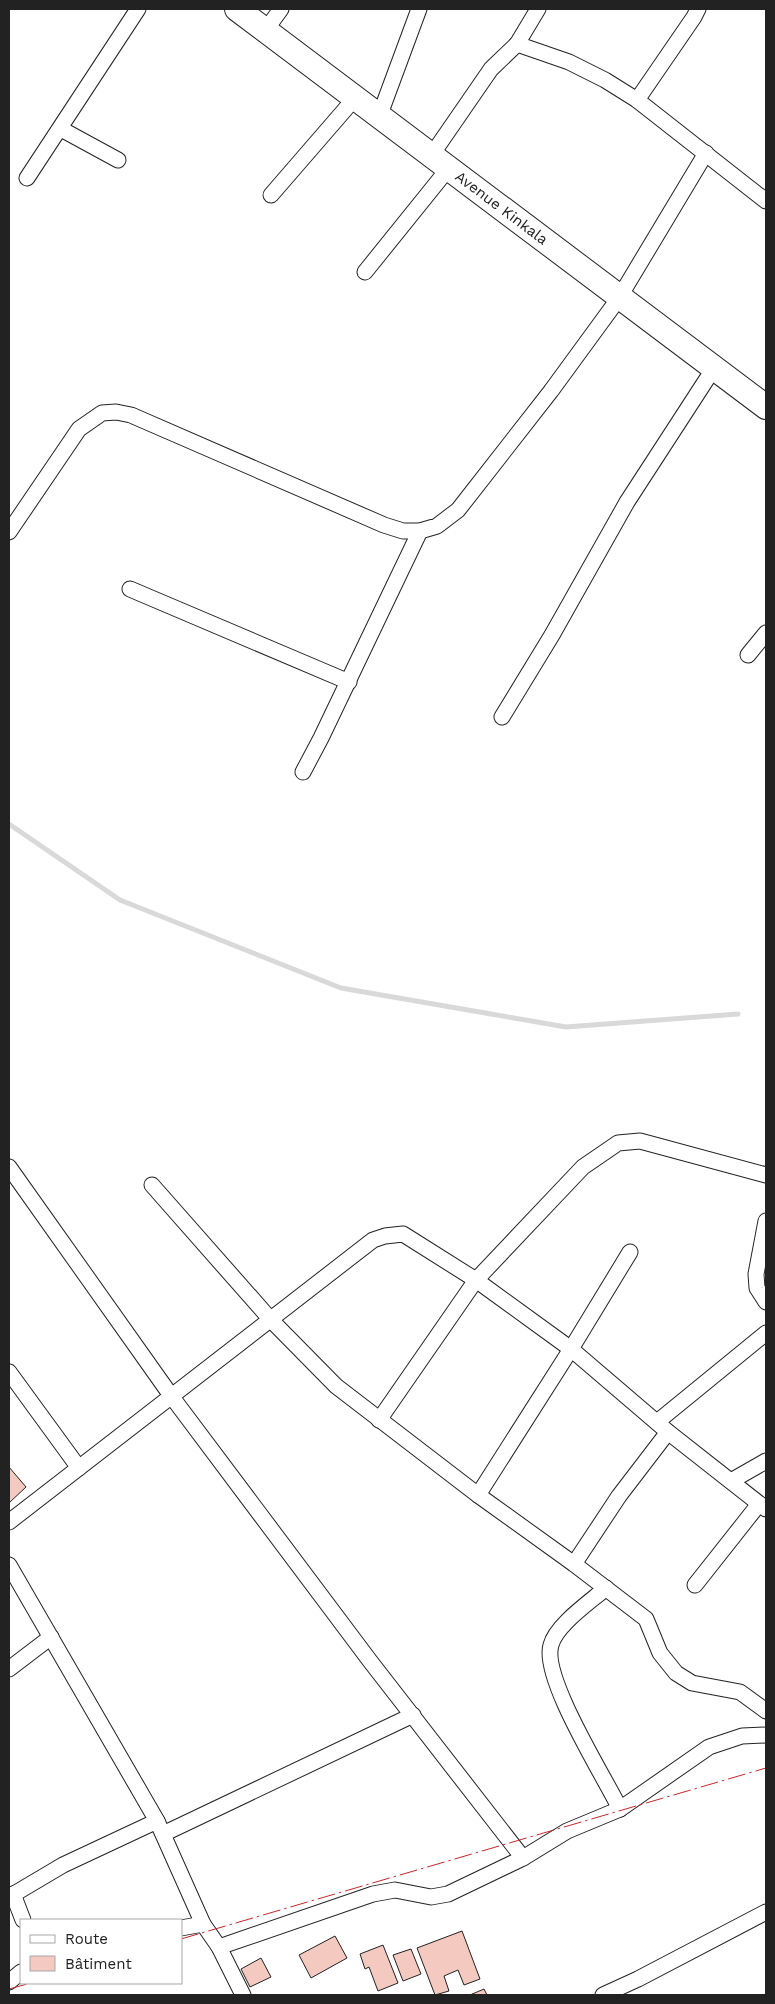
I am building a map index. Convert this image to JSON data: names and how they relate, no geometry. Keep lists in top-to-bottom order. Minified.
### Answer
{"streets":{"main road":["Avenue Kinkala"]},"legend":["Route","Bâtiment"]}
